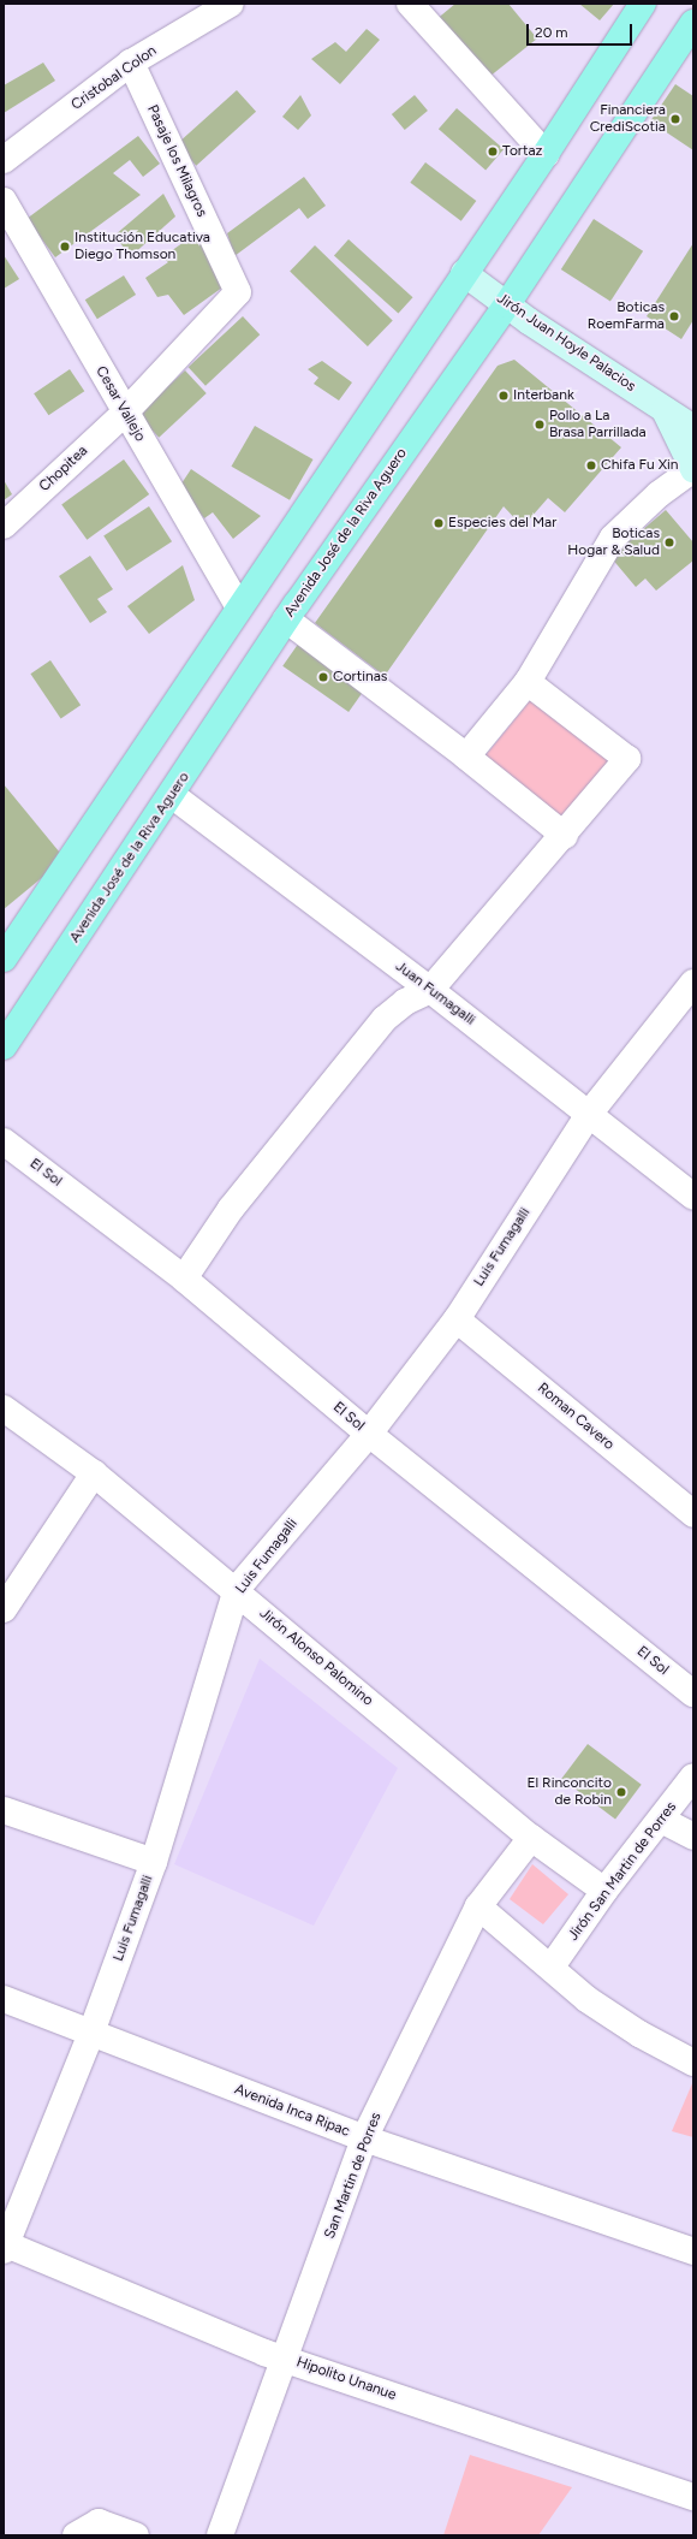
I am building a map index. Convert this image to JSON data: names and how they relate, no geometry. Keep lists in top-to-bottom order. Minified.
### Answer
{"streets":{"main road":["Avenida José de la Riva Aguero"],"street":["Cristobal Colon","Pasaje los Milagros","Jirón Juan Hoyle Palacios","Cesar Vallejo","Chopitea","Juan Fumagalli","El Sol","Luis Fumagalli","Roman Cavero","Jirón Alonso Palomino","Jirón San Martin de Porres","Avenida Inca Ripac","San Martin de Porres","Hipolito Unanue"]},"crossings":[["Cristobal Colon","Pasaje los Milagros"],["Pasaje los Milagros","Cesar Vallejo"],["Pasaje los Milagros","Chopitea"],["Jirón Juan Hoyle Palacios","Avenida José de la Riva Aguero"],["Cesar Vallejo","Chopitea"],["Avenida José de la Riva Aguero","Juan Fumagalli"],["Juan Fumagalli","Luis Fumagalli"],["El Sol","Luis Fumagalli"],["Luis Fumagalli","Roman Cavero"],["Luis Fumagalli","Jirón Alonso Palomino"],["Luis Fumagalli","Avenida Inca Ripac"],["Luis Fumagalli","Hipolito Unanue"],["Jirón Alonso Palomino","Jirón San Martin de Porres"],["Jirón Alonso Palomino","San Martin de Porres"],["Avenida Inca Ripac","San Martin de Porres"],["San Martin de Porres","Hipolito Unanue"]],"places":["Financiera CrediScotia","Tortaz","Institución Educativa Diego Thomson","Boticas RoemFarma","Interbank","Pollo a La Brasa Parrillada","Chifa Fu Xin","Especies del Mar","Boticas Hogar & Salud","Cortinas","El Rinconcito de Robin"],"scale_bar":"20 m"}
